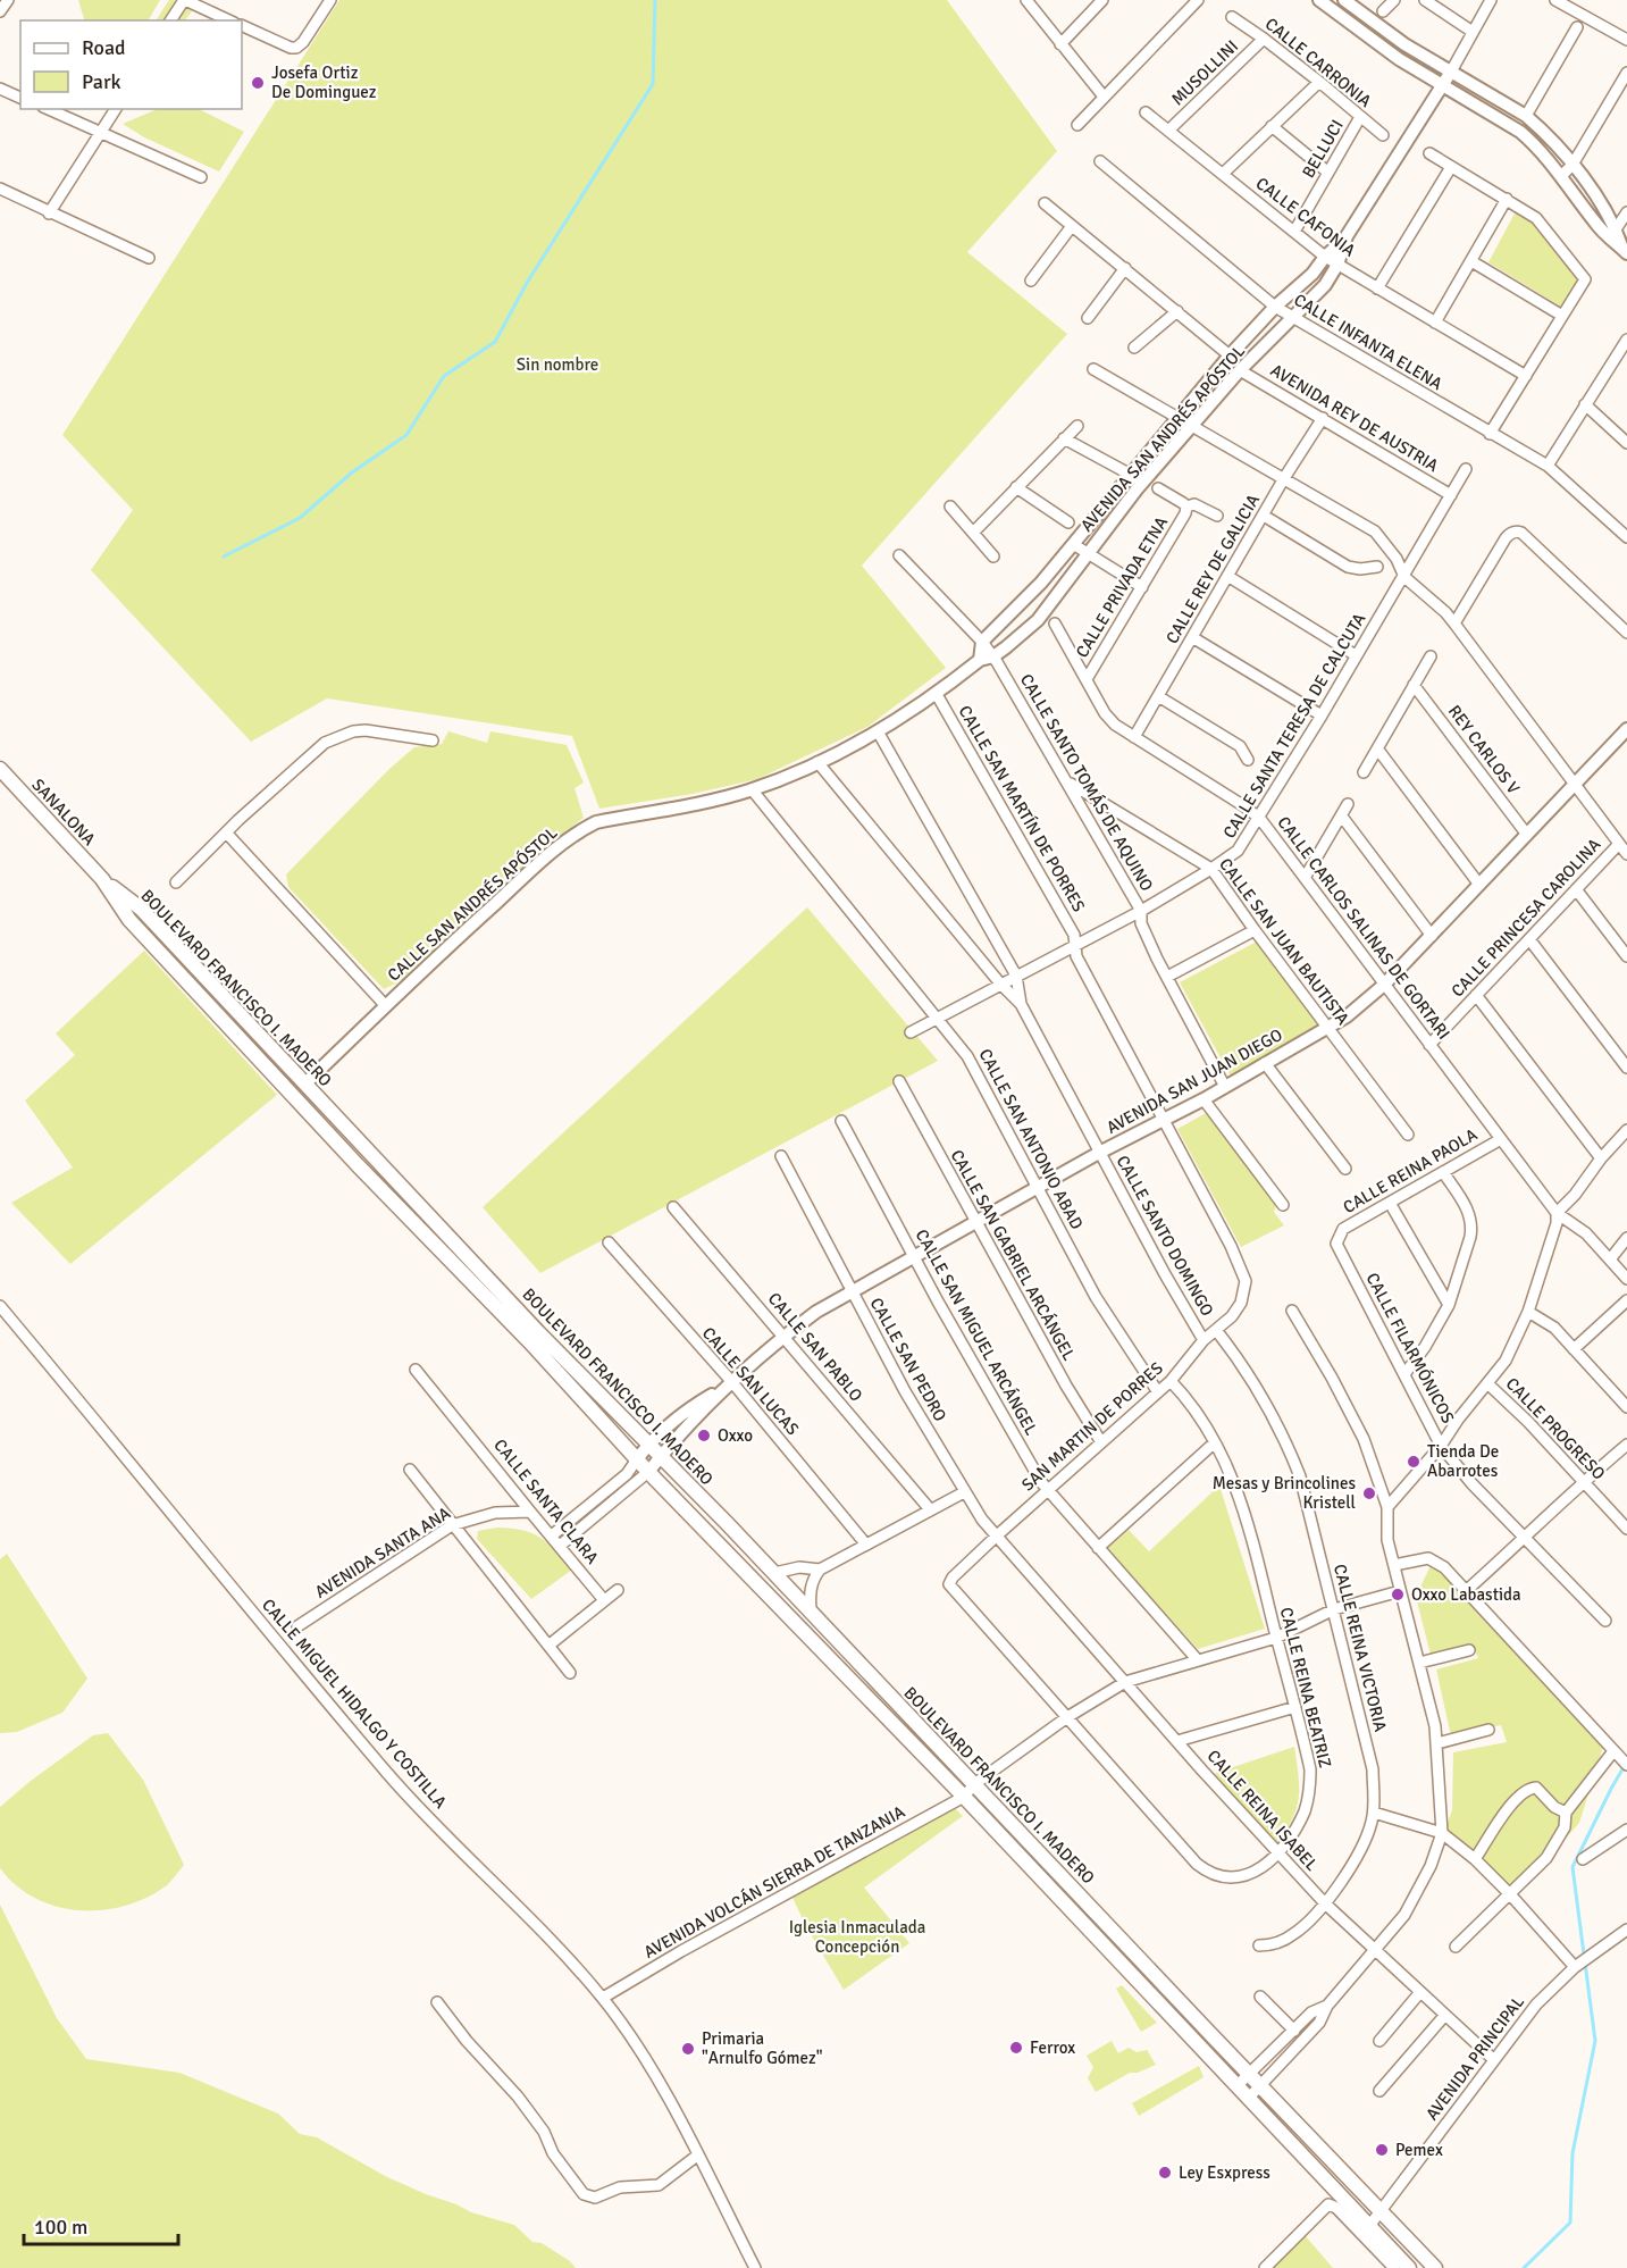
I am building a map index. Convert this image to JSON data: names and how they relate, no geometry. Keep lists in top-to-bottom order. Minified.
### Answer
{"streets":{"main road":["SANALONA","BOULEVARD FRANCISCO I. MADERO"],"street":["CALLE CARRONIA","MUSOLLINI","BELLUCI","CALLE CAFONIA","CALLE INFANTA ELENA","AVENIDA REY DE AUSTRIA","AVENIDA SAN ANDRÉS APÓSTOL","CALLE REY DE GALICIA","CALLE PRIVADA ETNA","CALLE SANTA TERESA DE CALCUTA","REY CARLOS V","CALLE SANTO TOMÁS DE AQUINO","CALLE SAN MARTÍN DE PORRES","CALLE SAN ANDRÉS APÓSTOL","CALLE PRINCESA CAROLINA","CALLE CARLOS SALINAS DE GORTARI","CALLE SAN JUAN BAUTISTA","AVENIDA SAN JUAN DIEGO","CALLE SAN ANTONIO ABAD","CALLE REINA PAOLA","CALLE SANTO DOMINGO","CALLE SAN GABRIEL ARCÁNGEL","CALLE SAN MIGUEL ARCÁNGEL","CALLE SAN PABLO","CALLE FILARMÓNICOS","CALLE SAN PEDRO","CALLE SAN LUCAS","SAN MARTIN DE PORRES","CALLE PROGRESO","CALLE SANTA CLARA","AVENIDA SANTA ANA","CALLE REINA VICTORIA","CALLE REINA BEATRIZ","CALLE MIGUEL HIDALGO Y COSTILLA","CALLE REINA ISABEL","AVENIDA VOLCÁN SIERRA DE TANZANIA","AVENIDA PRINCIPAL"]},"crossings":[["CALLE CARRONIA","MUSOLLINI"],["CALLE CARRONIA","BELLUCI"],["MUSOLLINI","CALLE CAFONIA"],["BELLUCI","CALLE CAFONIA"],["CALLE CAFONIA","AVENIDA SAN ANDRÉS APÓSTOL"],["CALLE INFANTA ELENA","AVENIDA SAN ANDRÉS APÓSTOL"],["AVENIDA REY DE AUSTRIA","AVENIDA SAN ANDRÉS APÓSTOL"],["AVENIDA REY DE AUSTRIA","CALLE REY DE GALICIA"],["AVENIDA REY DE AUSTRIA","CALLE SANTA TERESA DE CALCUTA"],["AVENIDA SAN ANDRÉS APÓSTOL","CALLE SANTO TOMÁS DE AQUINO"],["AVENIDA SAN ANDRÉS APÓSTOL","CALLE SAN ANDRÉS APÓSTOL"],["CALLE REY DE GALICIA","CALLE CARLOS SALINAS DE GORTARI"],["CALLE PRIVADA ETNA","CALLE CARLOS SALINAS DE GORTARI"],["CALLE SANTA TERESA DE CALCUTA","CALLE SANTO TOMÁS DE AQUINO"],["CALLE SANTA TERESA DE CALCUTA","CALLE SAN MARTÍN DE PORRES"],["CALLE SANTA TERESA DE CALCUTA","CALLE CARLOS SALINAS DE GORTARI"],["CALLE SANTA TERESA DE CALCUTA","CALLE SAN JUAN BAUTISTA"],["CALLE SANTA TERESA DE CALCUTA","CALLE SAN ANTONIO ABAD"],["CALLE SANTA TERESA DE CALCUTA","CALLE SANTO DOMINGO"],["REY CARLOS V","AVENIDA SAN JUAN DIEGO"],["CALLE SANTO TOMÁS DE AQUINO","CALLE SAN ANDRÉS APÓSTOL"],["CALLE SANTO TOMÁS DE AQUINO","CALLE SAN JUAN BAUTISTA"],["CALLE SANTO TOMÁS DE AQUINO","AVENIDA SAN JUAN DIEGO"],["CALLE SAN MARTÍN DE PORRES","CALLE SAN ANDRÉS APÓSTOL"],["CALLE SAN MARTÍN DE PORRES","AVENIDA SAN JUAN DIEGO"],["CALLE SAN MARTÍN DE PORRES","SAN MARTIN DE PORRES"],["SANALONA","BOULEVARD FRANCISCO I. MADERO"],["CALLE SAN ANDRÉS APÓSTOL","BOULEVARD FRANCISCO I. MADERO"],["CALLE SAN ANDRÉS APÓSTOL","CALLE SAN ANTONIO ABAD"],["CALLE SAN ANDRÉS APÓSTOL","CALLE SANTO DOMINGO"],["CALLE PRINCESA CAROLINA","CALLE CARLOS SALINAS DE GORTARI"],["CALLE CARLOS SALINAS DE GORTARI","AVENIDA SAN JUAN DIEGO"],["CALLE CARLOS SALINAS DE GORTARI","CALLE REINA PAOLA"],["CALLE SAN JUAN BAUTISTA","AVENIDA SAN JUAN DIEGO"],["BOULEVARD FRANCISCO I. MADERO","AVENIDA SAN JUAN DIEGO"],["BOULEVARD FRANCISCO I. MADERO","AVENIDA VOLCÁN SIERRA DE TANZANIA"],["BOULEVARD FRANCISCO I. MADERO","AVENIDA PRINCIPAL"],["AVENIDA SAN JUAN DIEGO","CALLE SAN ANTONIO ABAD"],["AVENIDA SAN JUAN DIEGO","CALLE SANTO DOMINGO"],["AVENIDA SAN JUAN DIEGO","CALLE SAN GABRIEL ARCÁNGEL"],["AVENIDA SAN JUAN DIEGO","CALLE SAN MIGUEL ARCÁNGEL"],["AVENIDA SAN JUAN DIEGO","CALLE SAN PABLO"],["AVENIDA SAN JUAN DIEGO","CALLE SAN PEDRO"],["AVENIDA SAN JUAN DIEGO","CALLE SAN LUCAS"],["CALLE SAN ANTONIO ABAD","SAN MARTIN DE PORRES"],["CALLE REINA PAOLA","CALLE FILARMÓNICOS"],["CALLE SANTO DOMINGO","SAN MARTIN DE PORRES"],["CALLE SAN GABRIEL ARCÁNGEL","SAN MARTIN DE PORRES"],["CALLE SAN MIGUEL ARCÁNGEL","SAN MARTIN DE PORRES"],["CALLE SAN PEDRO","SAN MARTIN DE PORRES"],["CALLE SAN PEDRO","CALLE REINA ISABEL"],["SAN MARTIN DE PORRES","CALLE REINA VICTORIA"],["SAN MARTIN DE PORRES","CALLE REINA BEATRIZ"],["CALLE SANTA CLARA","AVENIDA SANTA ANA"],["CALLE REINA VICTORIA","CALLE REINA ISABEL"],["CALLE REINA BEATRIZ","CALLE REINA ISABEL"],["CALLE MIGUEL HIDALGO Y COSTILLA","AVENIDA VOLCÁN SIERRA DE TANZANIA"],["CALLE REINA ISABEL","AVENIDA PRINCIPAL"]],"parks":["Sin nombre","Iglesia Inmaculada Concepción"],"places":["Josefa Ortiz De Dominguez","Oxxo","Tienda De Abarrotes","Mesas y Brincolines Kristell","Oxxo Labastida","Ferrox","Primaria \"Arnulfo Gómez\"","Pemex","Ley Esxpress"],"legend":["Road","Park"],"scale_bar":"100 m"}
